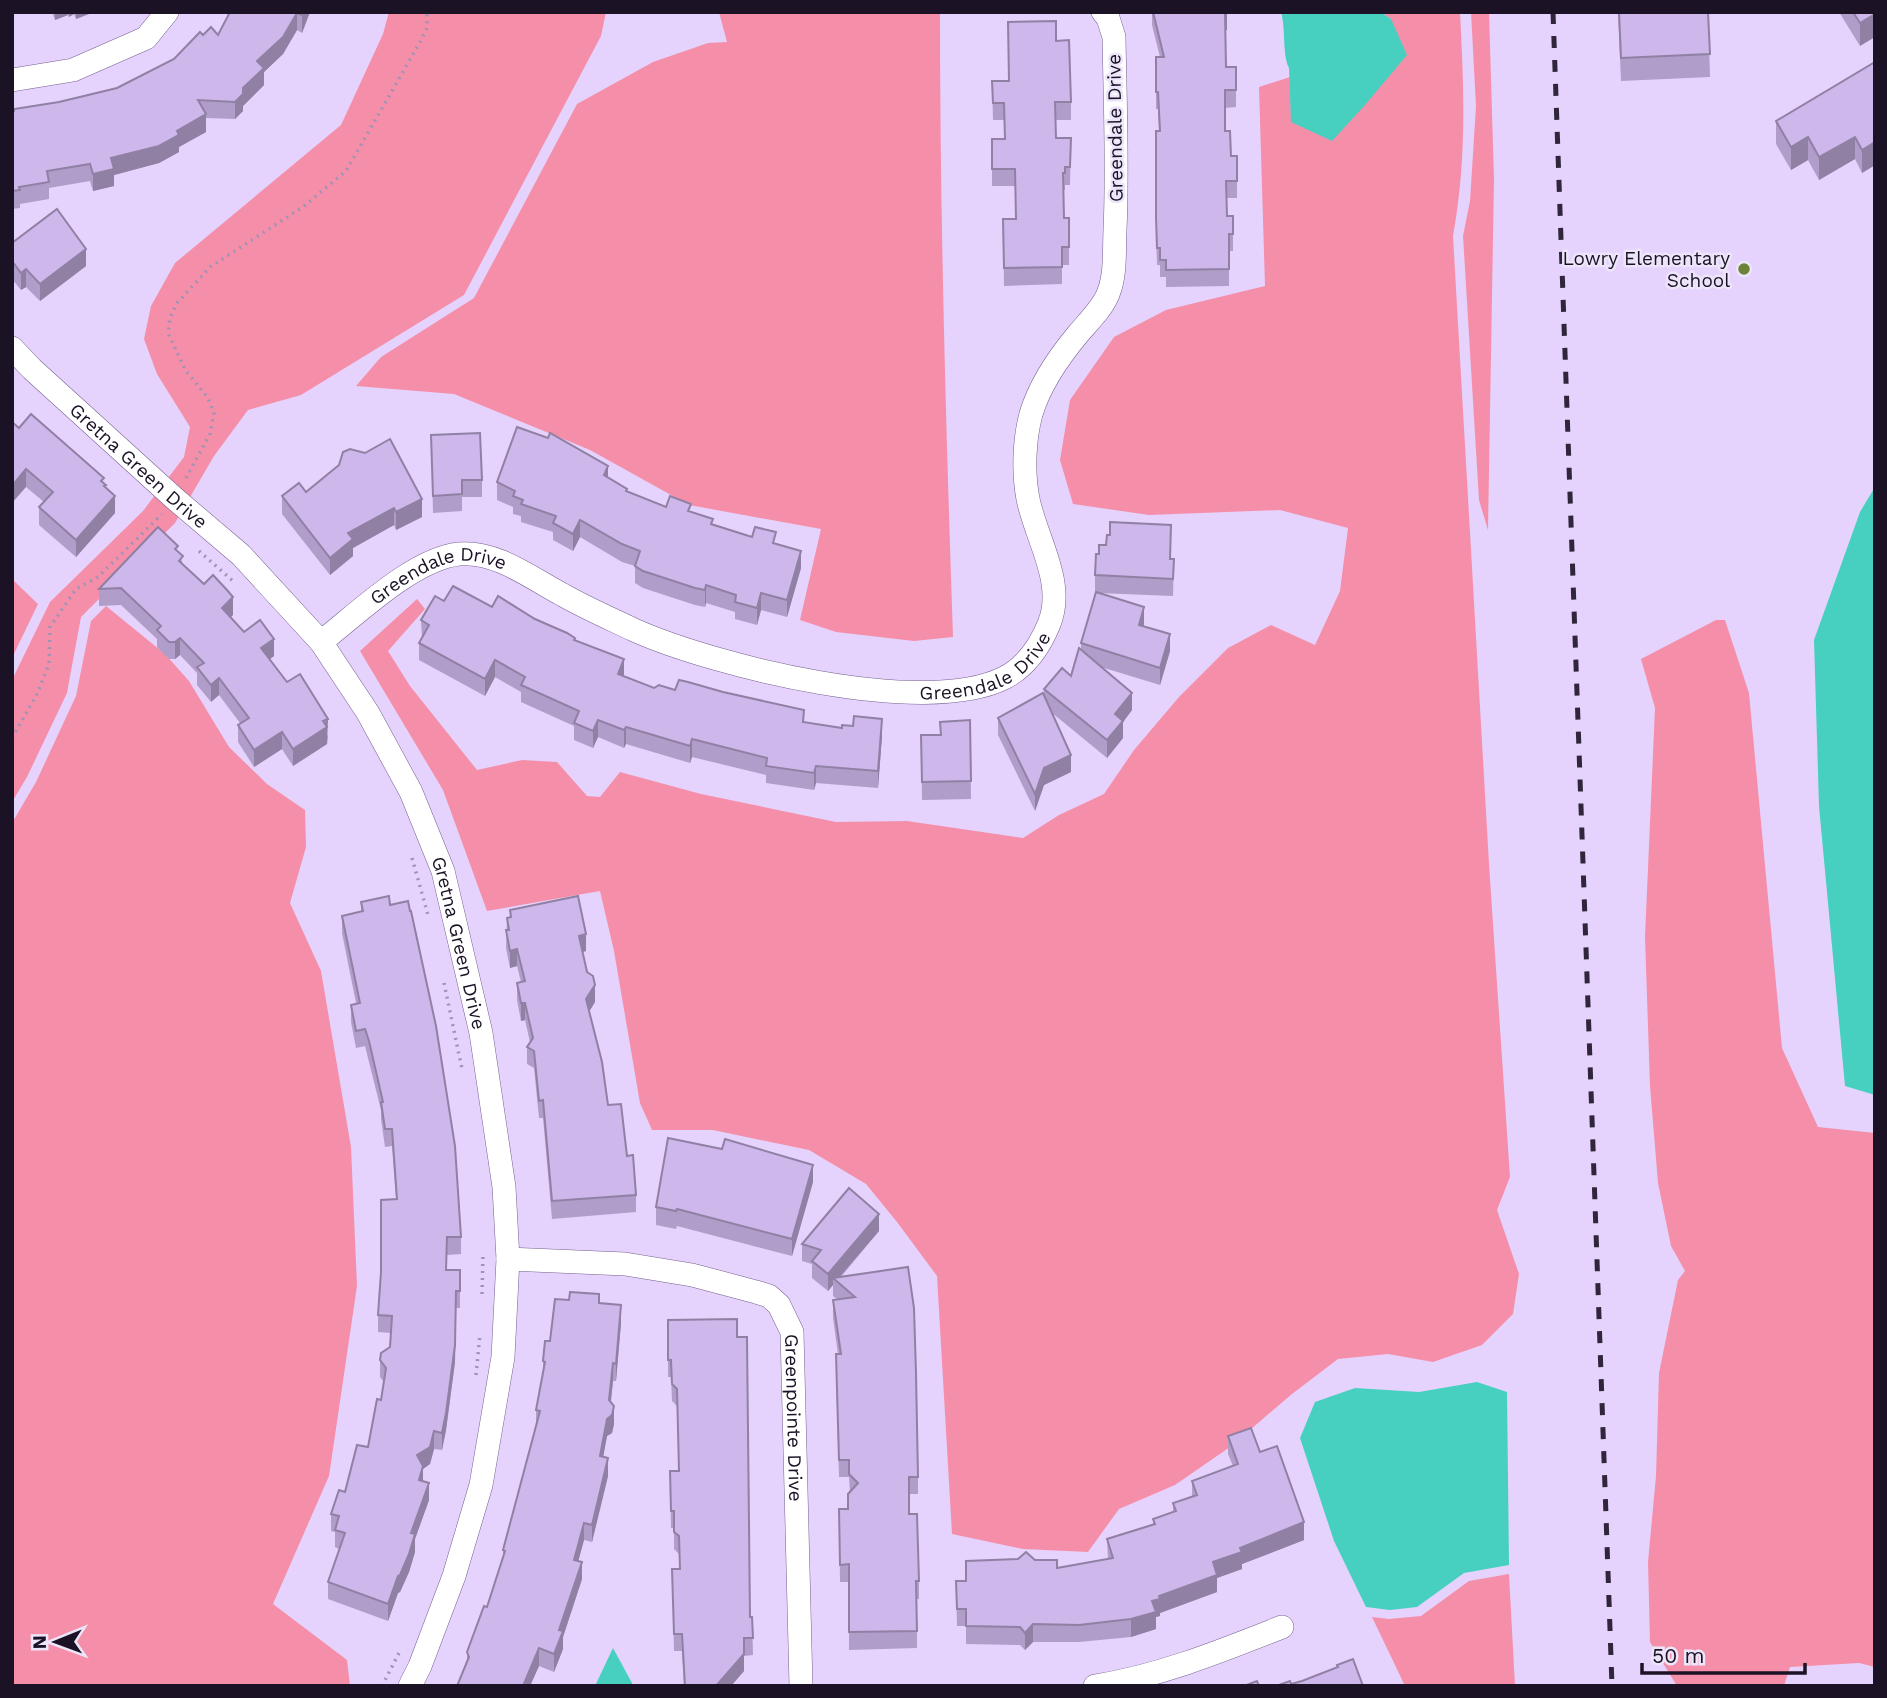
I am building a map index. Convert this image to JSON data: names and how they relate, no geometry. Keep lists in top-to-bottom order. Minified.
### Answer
{"streets":{"street":["Greendale Drive","Gretna Green Drive","Greenpointe Drive"]},"crossings":[["Greendale Drive","Gretna Green Drive"],["Gretna Green Drive","Greenpointe Drive"]],"places":["Lowry Elementary School"],"scale_bar":"50 m","north":"left"}
